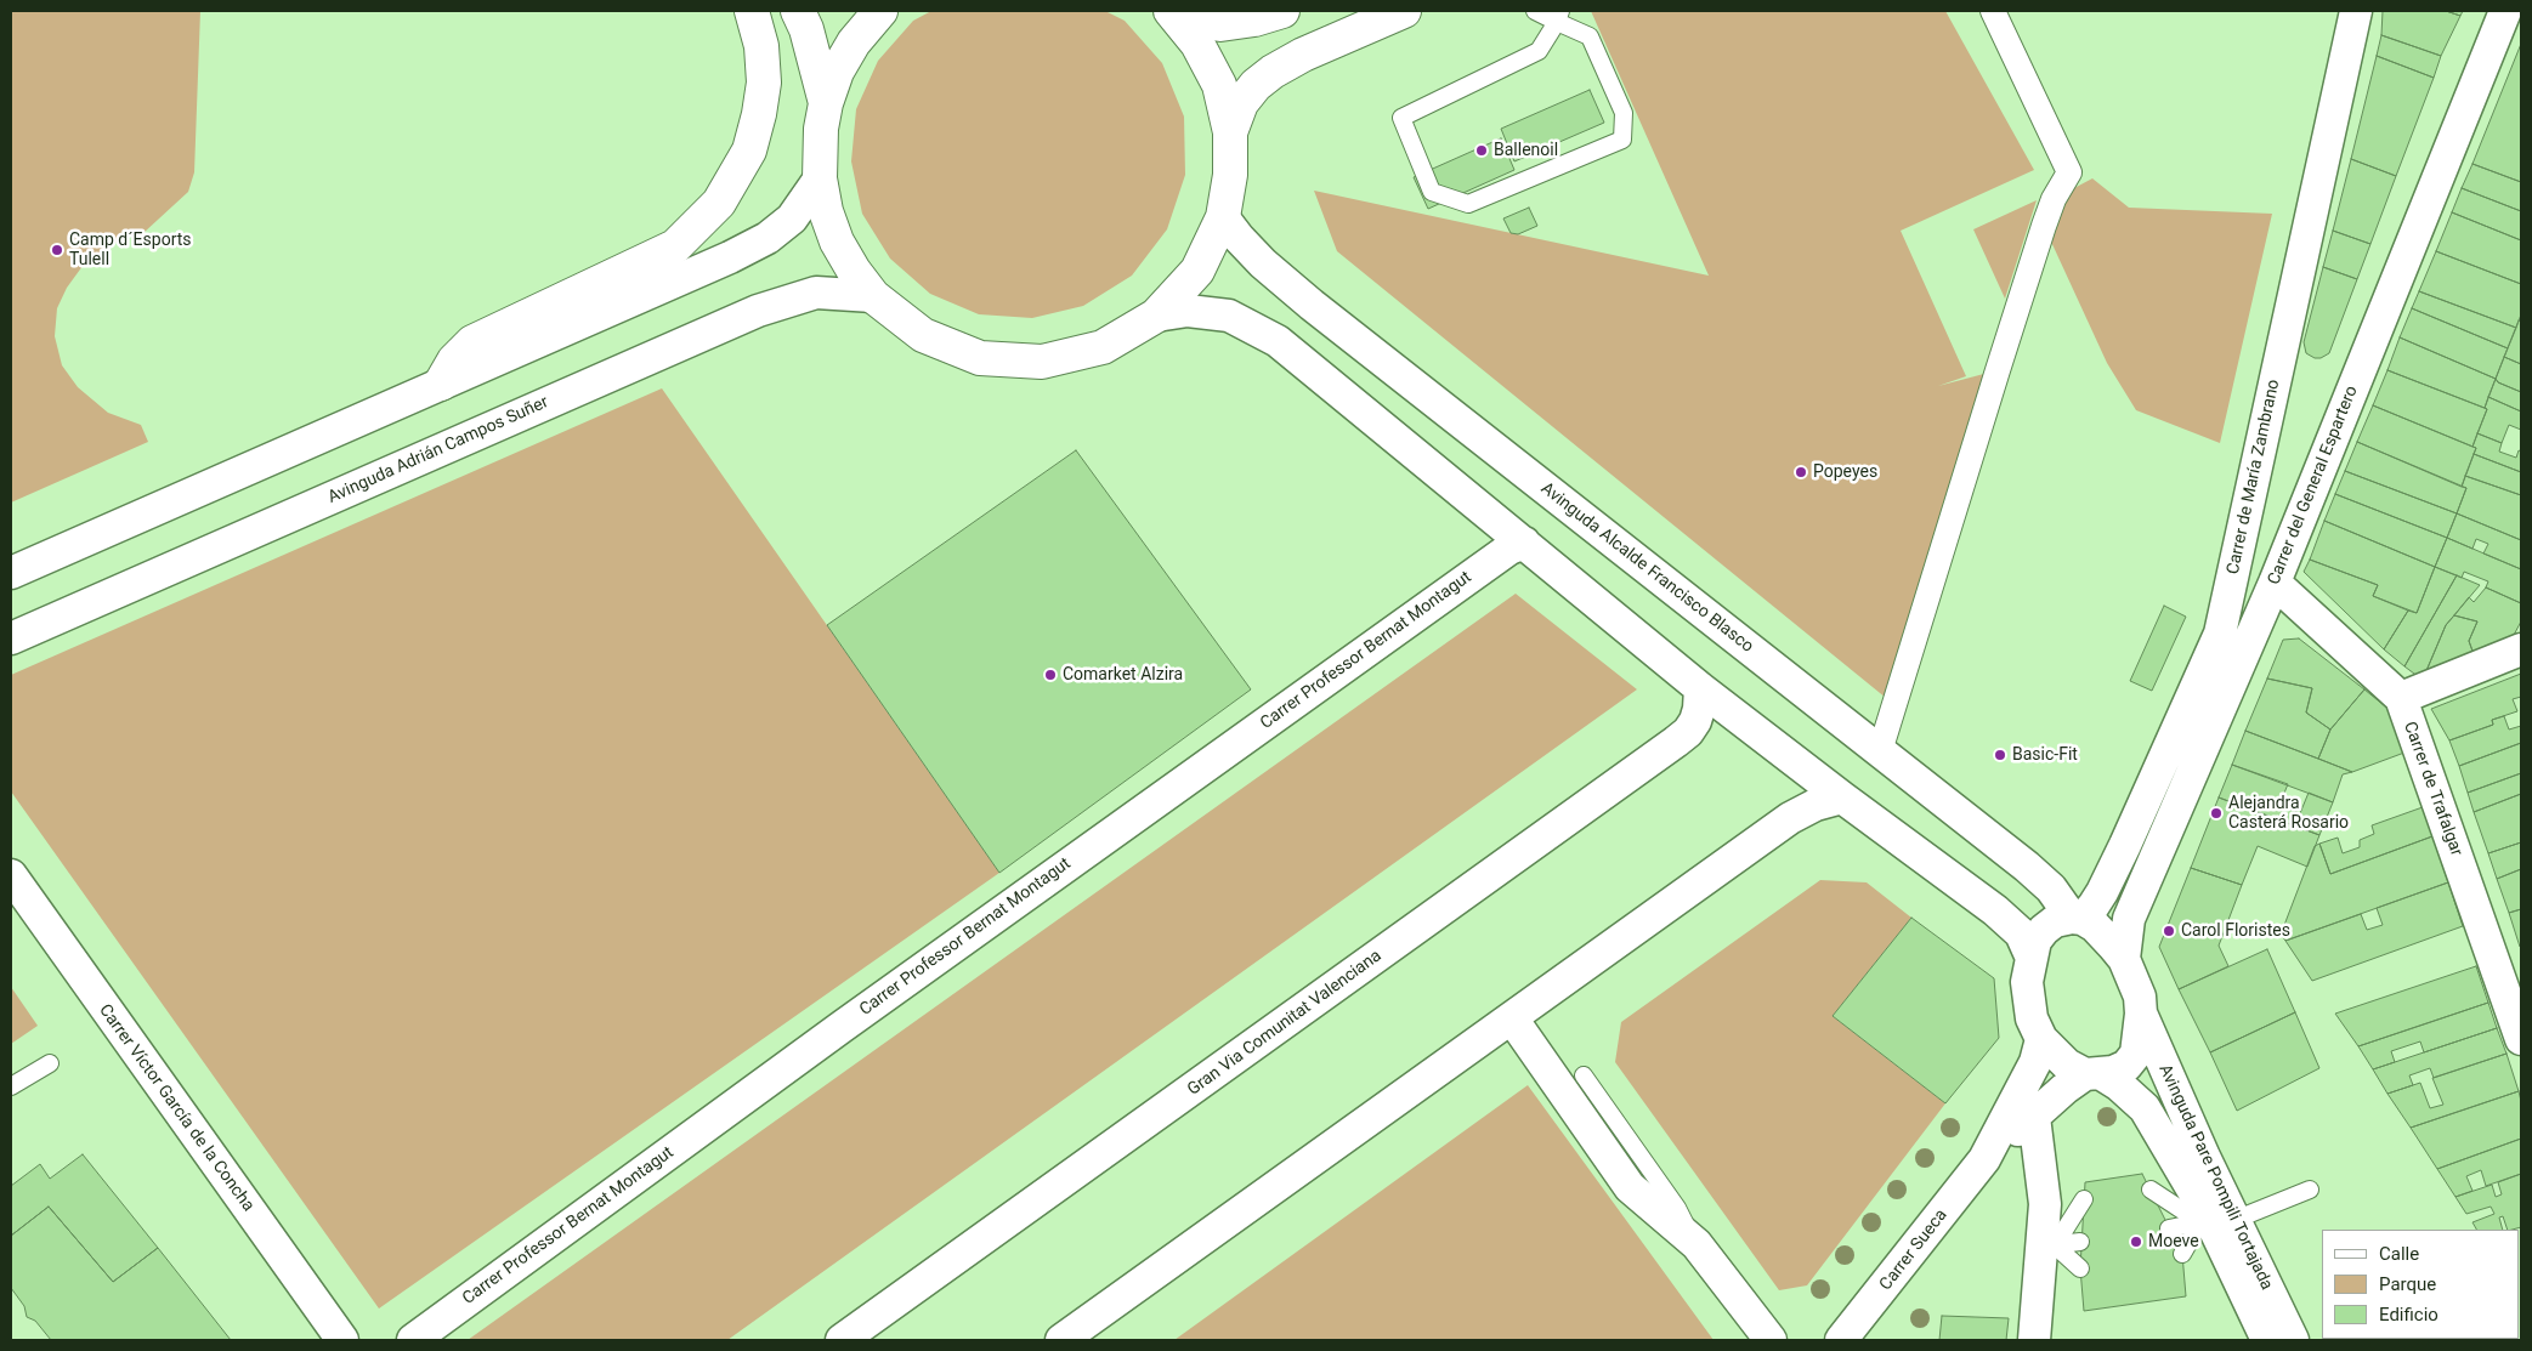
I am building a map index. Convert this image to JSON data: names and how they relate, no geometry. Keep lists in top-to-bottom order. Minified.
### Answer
{"streets":{"street":["Avinguda Adrián Campos Suñer","Carrer de María Zambrano","Carrer del General Espartero","Avinguda Alcalde Francisco Blasco","Carrer Professor Bernat Montagut","Carrer de Trafalgar","Gran Via Comunitat Valenciana","Carrer Víctor García de la Concha","Avinguda Pare Pompili Tortajada","Carrer Sueca"]},"crossings":[["Carrer de María Zambrano","Carrer del General Espartero"],["Carrer de María Zambrano","Avinguda Alcalde Francisco Blasco"],["Carrer de María Zambrano","Avinguda Pare Pompili Tortajada"],["Carrer de María Zambrano","Carrer Sueca"],["Carrer del General Espartero","Avinguda Alcalde Francisco Blasco"],["Carrer del General Espartero","Carrer de Trafalgar"],["Carrer del General Espartero","Avinguda Pare Pompili Tortajada"],["Carrer del General Espartero","Carrer Sueca"],["Avinguda Alcalde Francisco Blasco","Avinguda Pare Pompili Tortajada"],["Avinguda Alcalde Francisco Blasco","Carrer Sueca"],["Avinguda Pare Pompili Tortajada","Carrer Sueca"]],"places":["Ballenoil","Camp d´Esports Tulell","Popeyes","Comarket Alzira","Basic-Fit","Alejandra Casterá Rosario","Carol Floristes","Moeve"],"legend":["Calle","Parque","Edificio"]}
